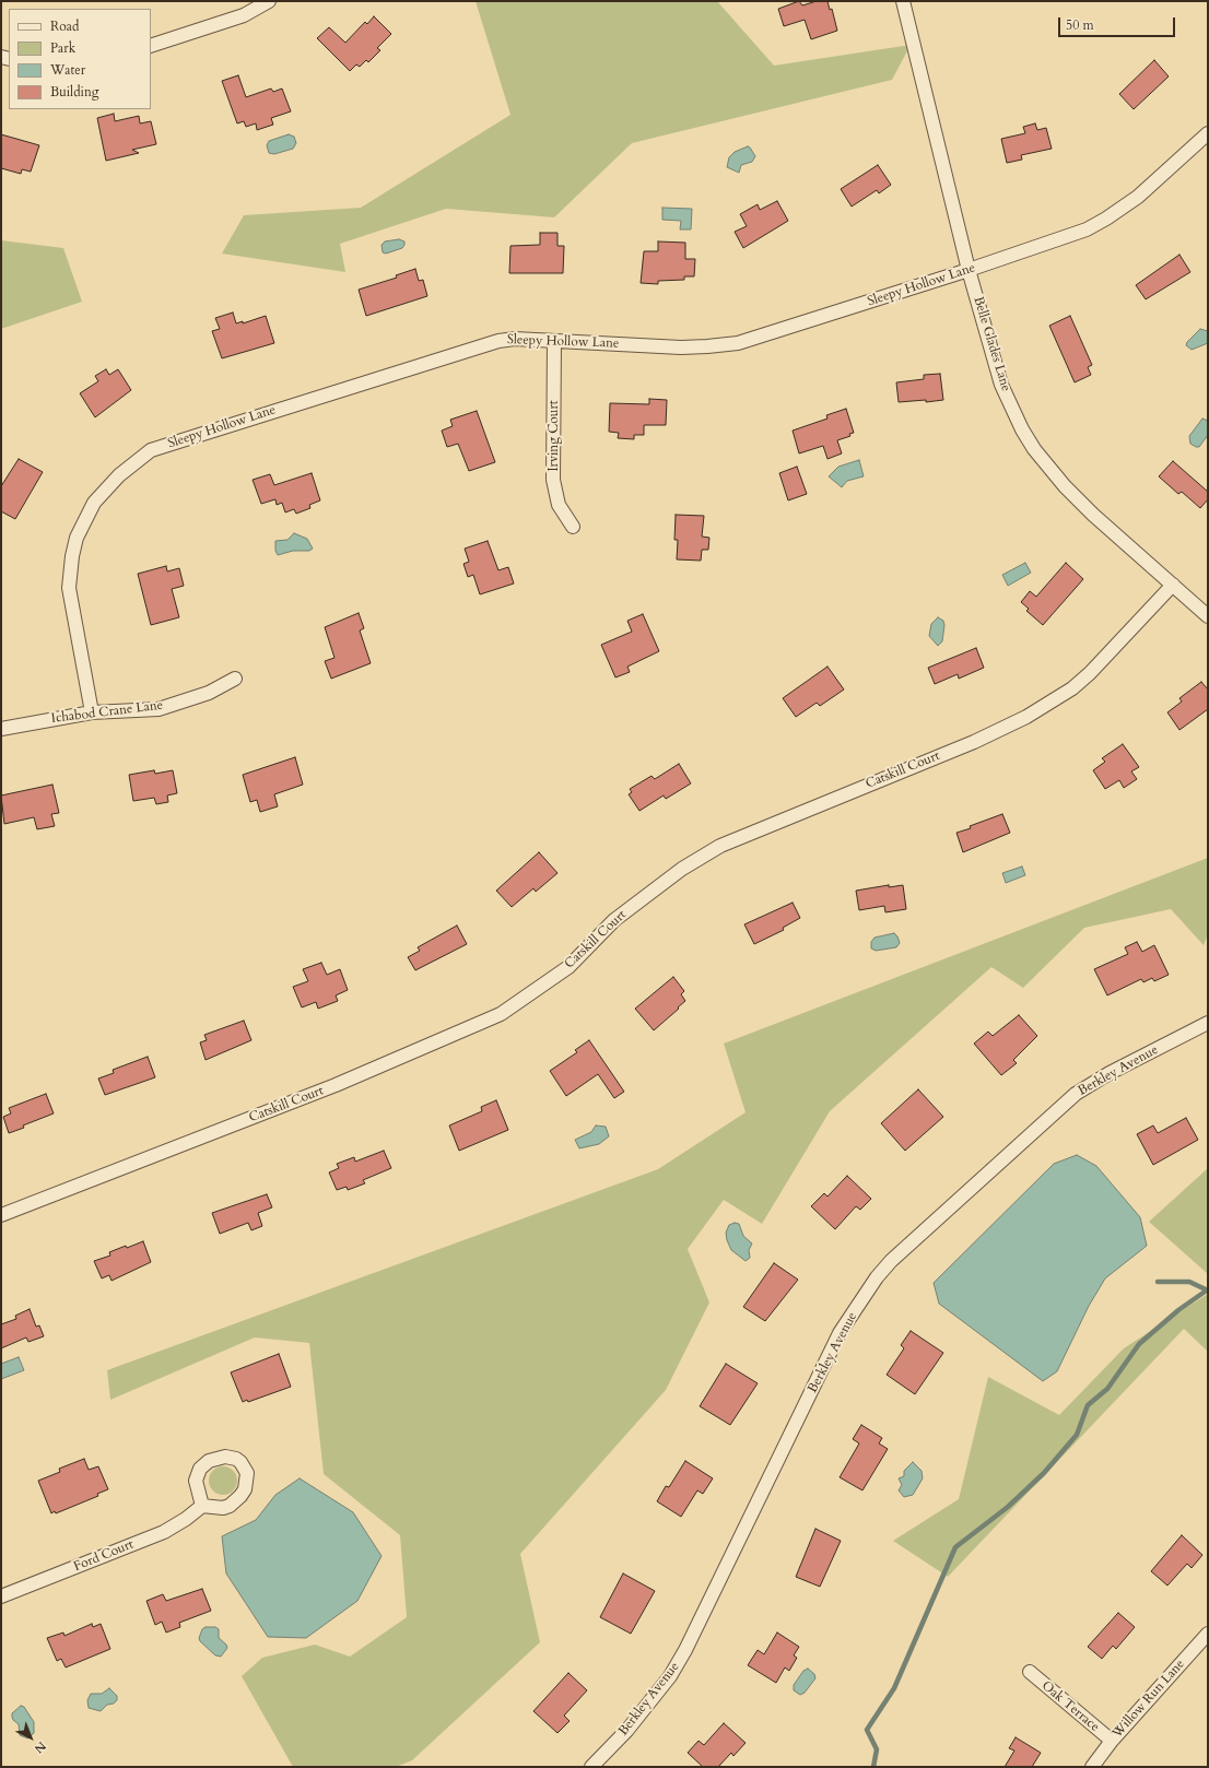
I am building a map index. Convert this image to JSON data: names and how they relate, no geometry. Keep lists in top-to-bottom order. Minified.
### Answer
{"streets":{"street":["Sleepy Hollow Lane","Belle Glades Lane","Irving Court","Ichabod Crane Lane","Catskill Court","Berkley Avenue","Ford Court","Willow Run Lane","Oak Terrace"]},"crossings":[["Sleepy Hollow Lane","Belle Glades Lane"],["Sleepy Hollow Lane","Irving Court"],["Sleepy Hollow Lane","Ichabod Crane Lane"],["Belle Glades Lane","Catskill Court"],["Willow Run Lane","Oak Terrace"]],"legend":["Road","Park","Water","Building"],"scale_bar":"50 m","north":"bottom right"}
